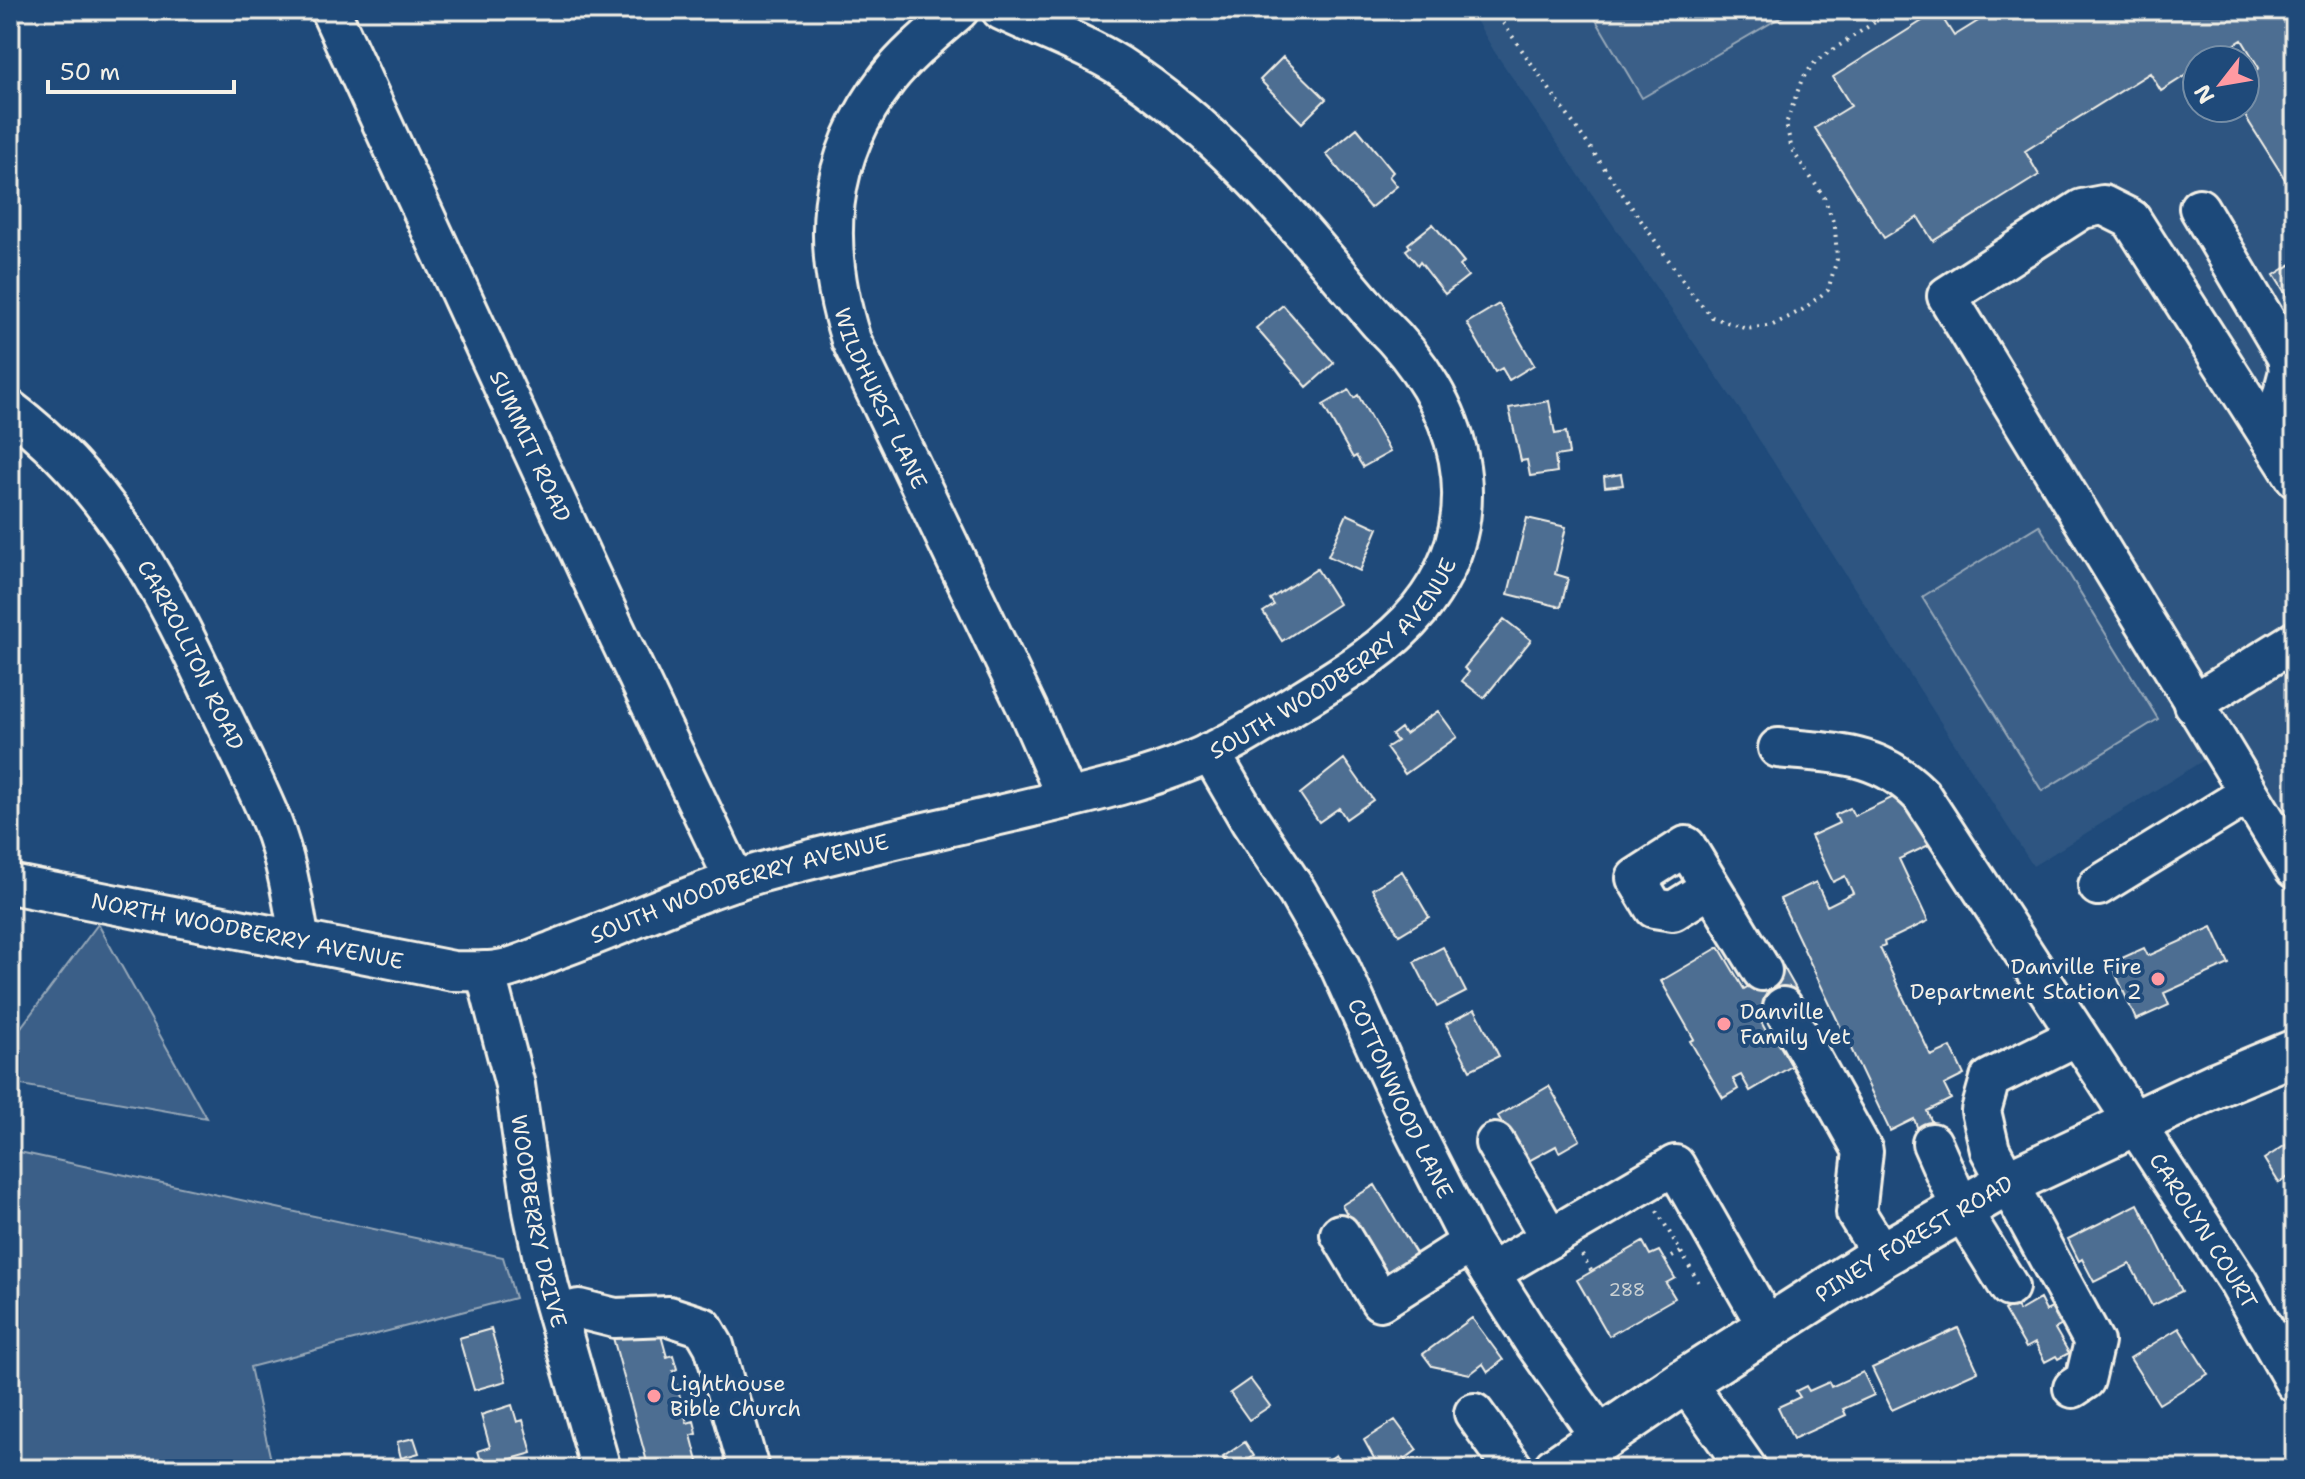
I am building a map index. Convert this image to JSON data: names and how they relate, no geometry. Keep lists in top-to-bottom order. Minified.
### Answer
{"streets":{"main road":["PINEY FOREST ROAD"],"street":["WILDHURST LANE","SUMMIT ROAD","SOUTH WOODBERRY AVENUE","CARROLLTON ROAD","NORTH WOODBERRY AVENUE","COTTONWOOD LANE","WOODBERRY DRIVE","CAROLYN COURT"]},"crossings":[["WILDHURST LANE","SOUTH WOODBERRY AVENUE"],["SUMMIT ROAD","SOUTH WOODBERRY AVENUE"],["SOUTH WOODBERRY AVENUE","NORTH WOODBERRY AVENUE"],["SOUTH WOODBERRY AVENUE","COTTONWOOD LANE"],["SOUTH WOODBERRY AVENUE","WOODBERRY DRIVE"],["CARROLLTON ROAD","NORTH WOODBERRY AVENUE"],["NORTH WOODBERRY AVENUE","WOODBERRY DRIVE"],["COTTONWOOD LANE","PINEY FOREST ROAD"],["CAROLYN COURT","PINEY FOREST ROAD"]],"places":["Danville Fire Department Station 2","Danville Family Vet","Lighthouse Bible Church"],"house_numbers":["288"],"scale_bar":"50 m","north":"bottom left"}
